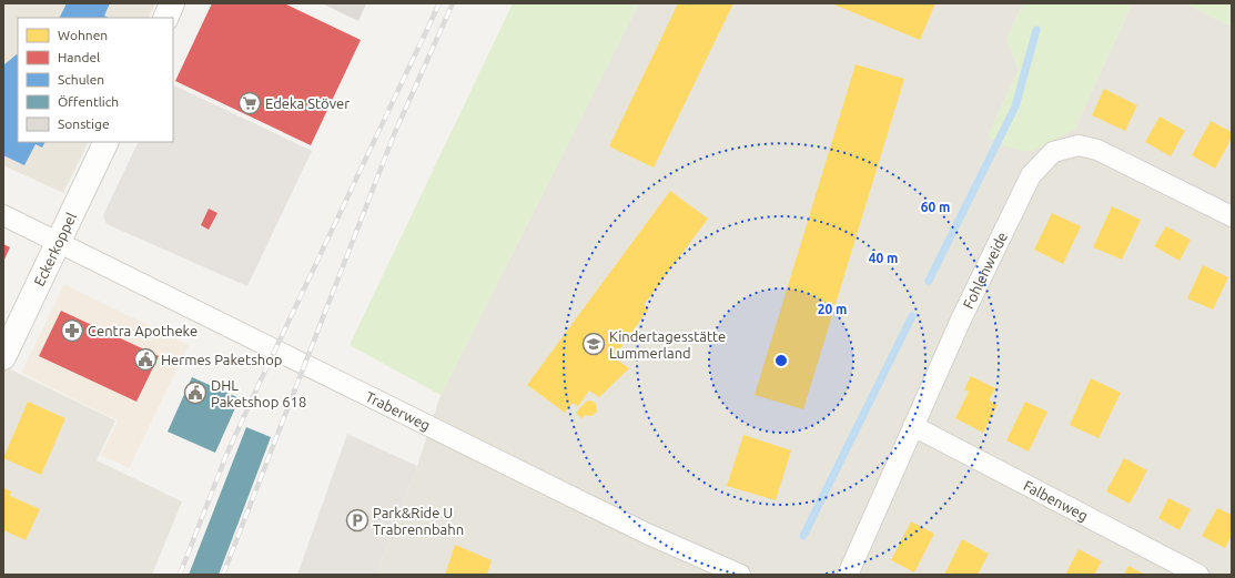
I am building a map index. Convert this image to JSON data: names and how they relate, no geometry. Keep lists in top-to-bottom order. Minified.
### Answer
{"streets":{"street":["Eckerkoppel","Fohlenweide","Traberweg","Falbenweg"]},"crossings":[["Eckerkoppel","Traberweg"],["Fohlenweide","Falbenweg"]],"places":{"supermarket":["Edeka Stöver"],"pharmacy":["Centra Apotheke"],"school or university":["Kindertagesstätte Lummerland"],"public building":["Hermes Paketshop","DHL Paketshop 618"],"parking":["Park&Ride U Trabrennbahn"]},"legend":["Wohnen","Handel","Schulen","Öffentlich","Sonstige"],"rings":["60 m","40 m","20 m"]}
